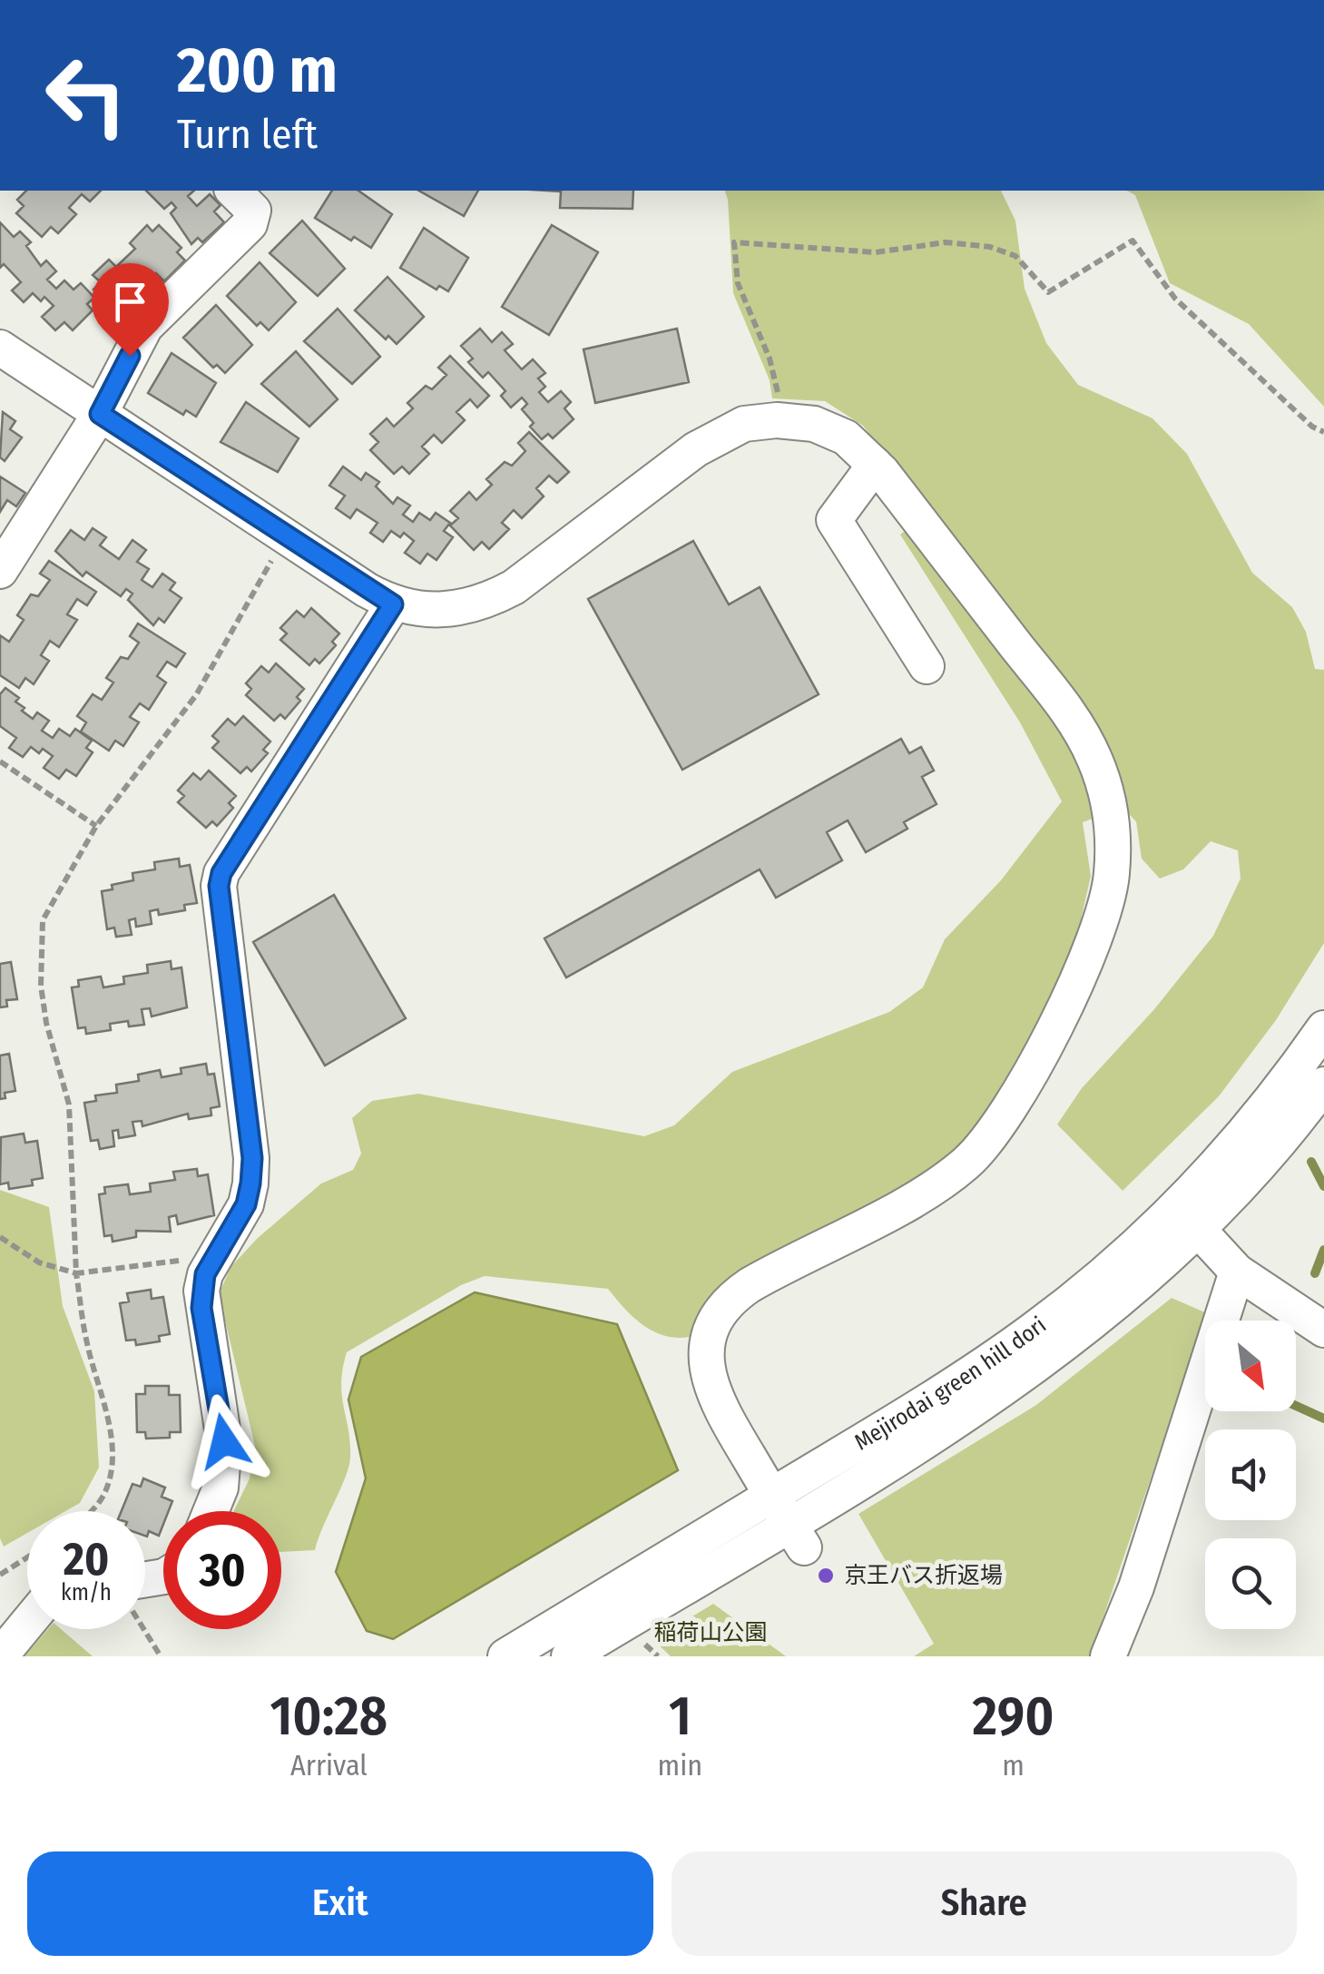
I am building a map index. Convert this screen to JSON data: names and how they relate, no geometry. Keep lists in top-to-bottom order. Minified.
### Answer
{"streets":{"street":["Mejirodai green hill dori"]},"parks":["稲荷山公園"],"places":["京王バス折返場"],"north":"bottom right","page":{"turn":["200 m","Turn left"],"speed":"20 km/h","limit":"30","eta":["10:28","Arrival","1","min","290","m"],"buttons":["Exit","Share"]}}
